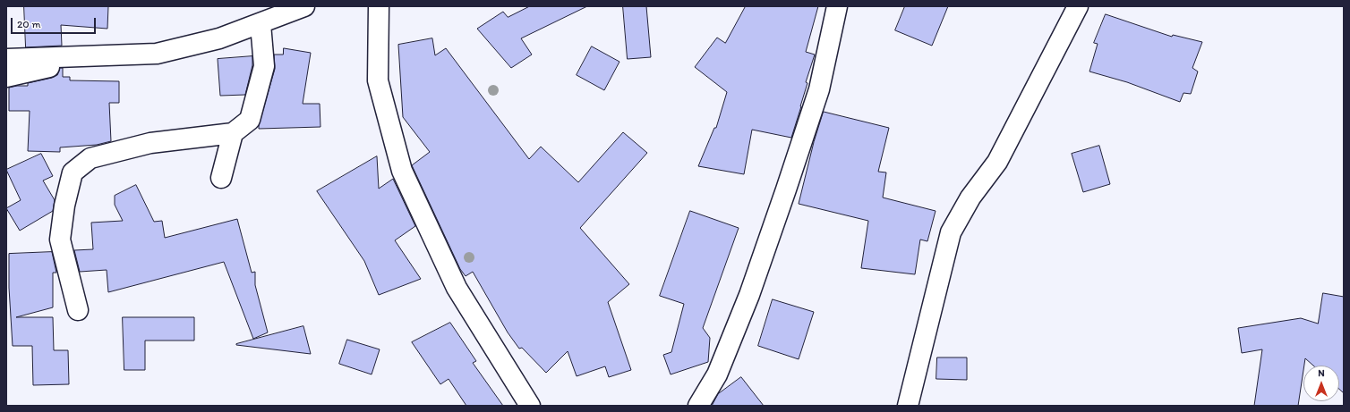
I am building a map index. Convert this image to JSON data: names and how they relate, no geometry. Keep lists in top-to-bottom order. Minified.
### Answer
{"scale_bar":"20 m","north":"top"}
